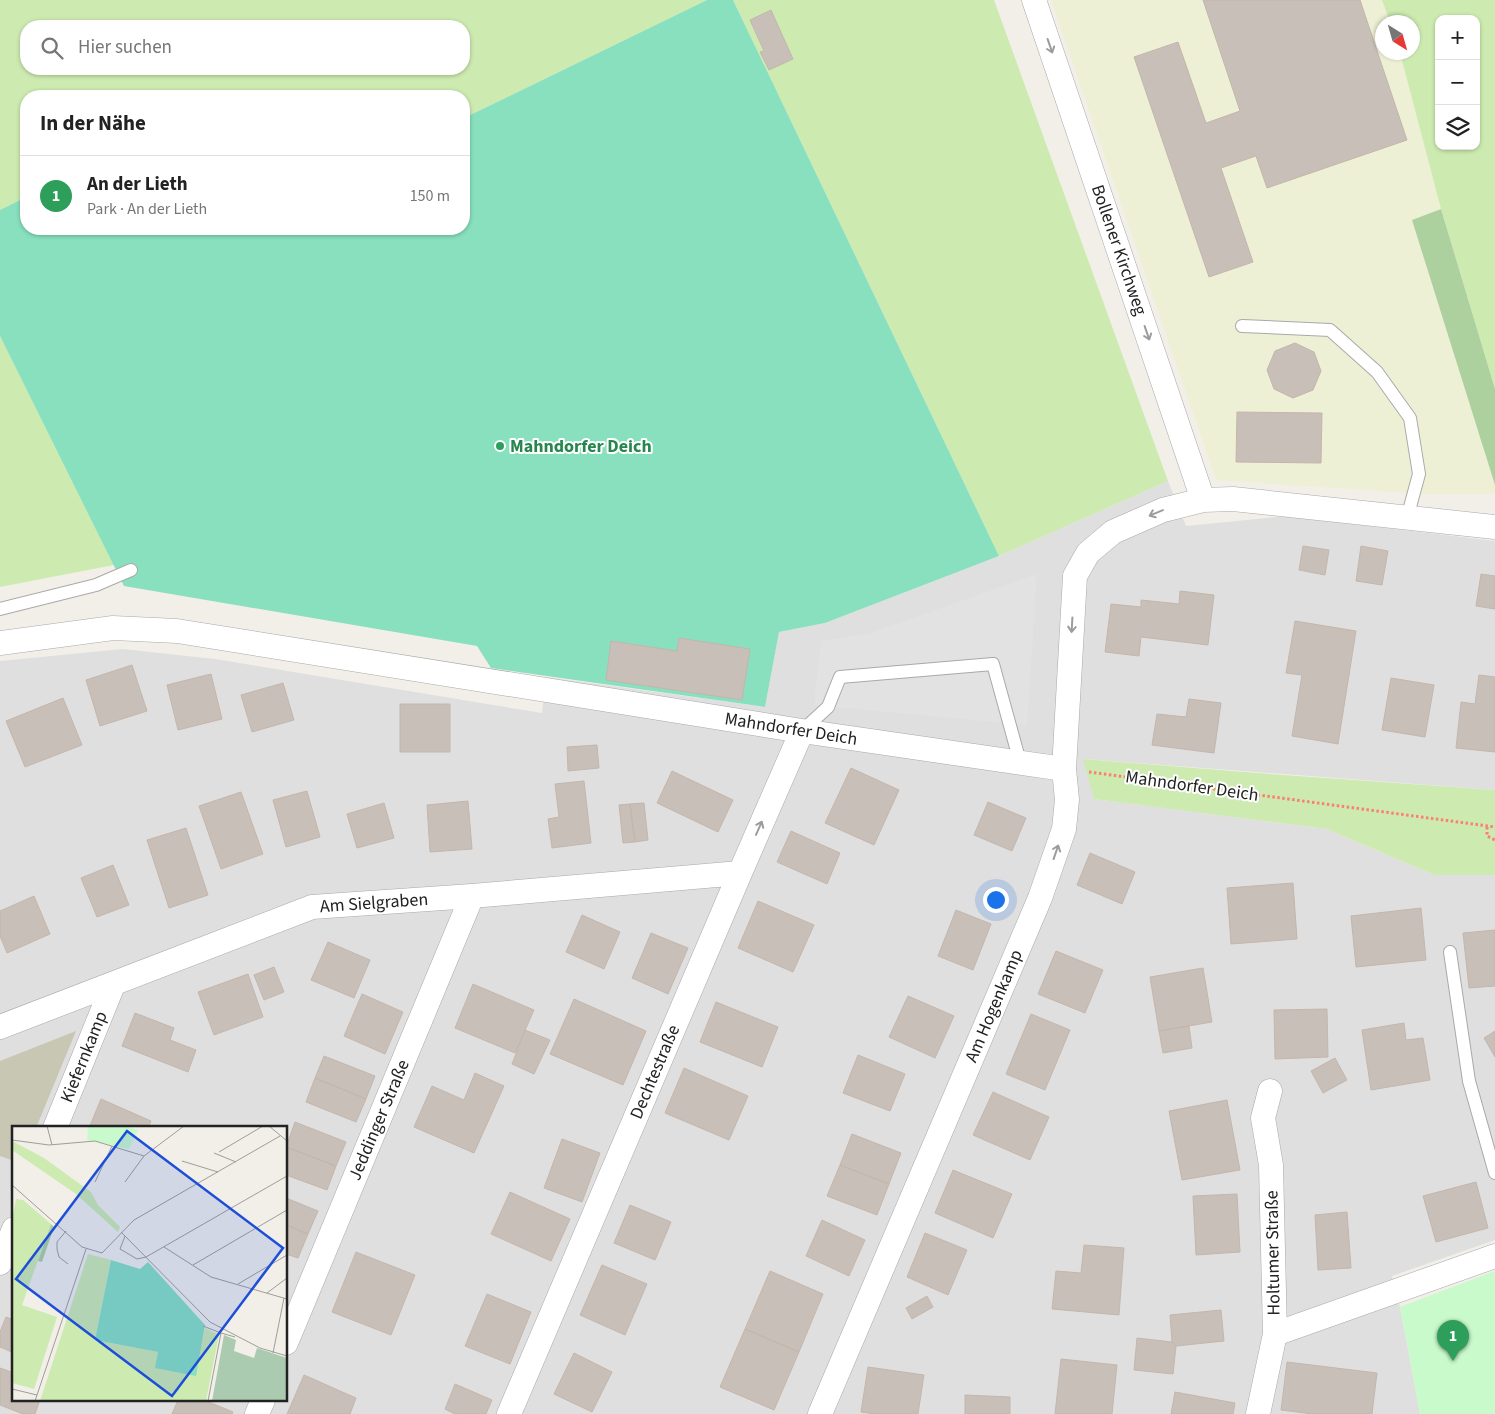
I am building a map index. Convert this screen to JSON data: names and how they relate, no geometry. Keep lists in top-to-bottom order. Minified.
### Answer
{"streets":{"street":["Bollener Kirchweg","Mahndorfer Deich","Am Sielgraben","Am Hogenkamp","Kiefernkamp","Dechtestraße","Jeddinger Straße","Holtumer Straße"]},"crossings":[["Bollener Kirchweg","Am Hogenkamp"],["Mahndorfer Deich","Am Hogenkamp"],["Mahndorfer Deich","Dechtestraße"],["Am Sielgraben","Kiefernkamp"],["Am Sielgraben","Dechtestraße"],["Am Sielgraben","Jeddinger Straße"]],"one_way":["Bollener Kirchweg"],"places":["Mahndorfer Deich"],"north":"bottom right","page":{"map_buttons":["+","−"],"search":"Hier suchen","heading":"In der Nähe","list":[{"mark":"1","name":"An der Lieth","note":"Park · An der Lieth","value":"150 m"}],"pins":"1"}}
